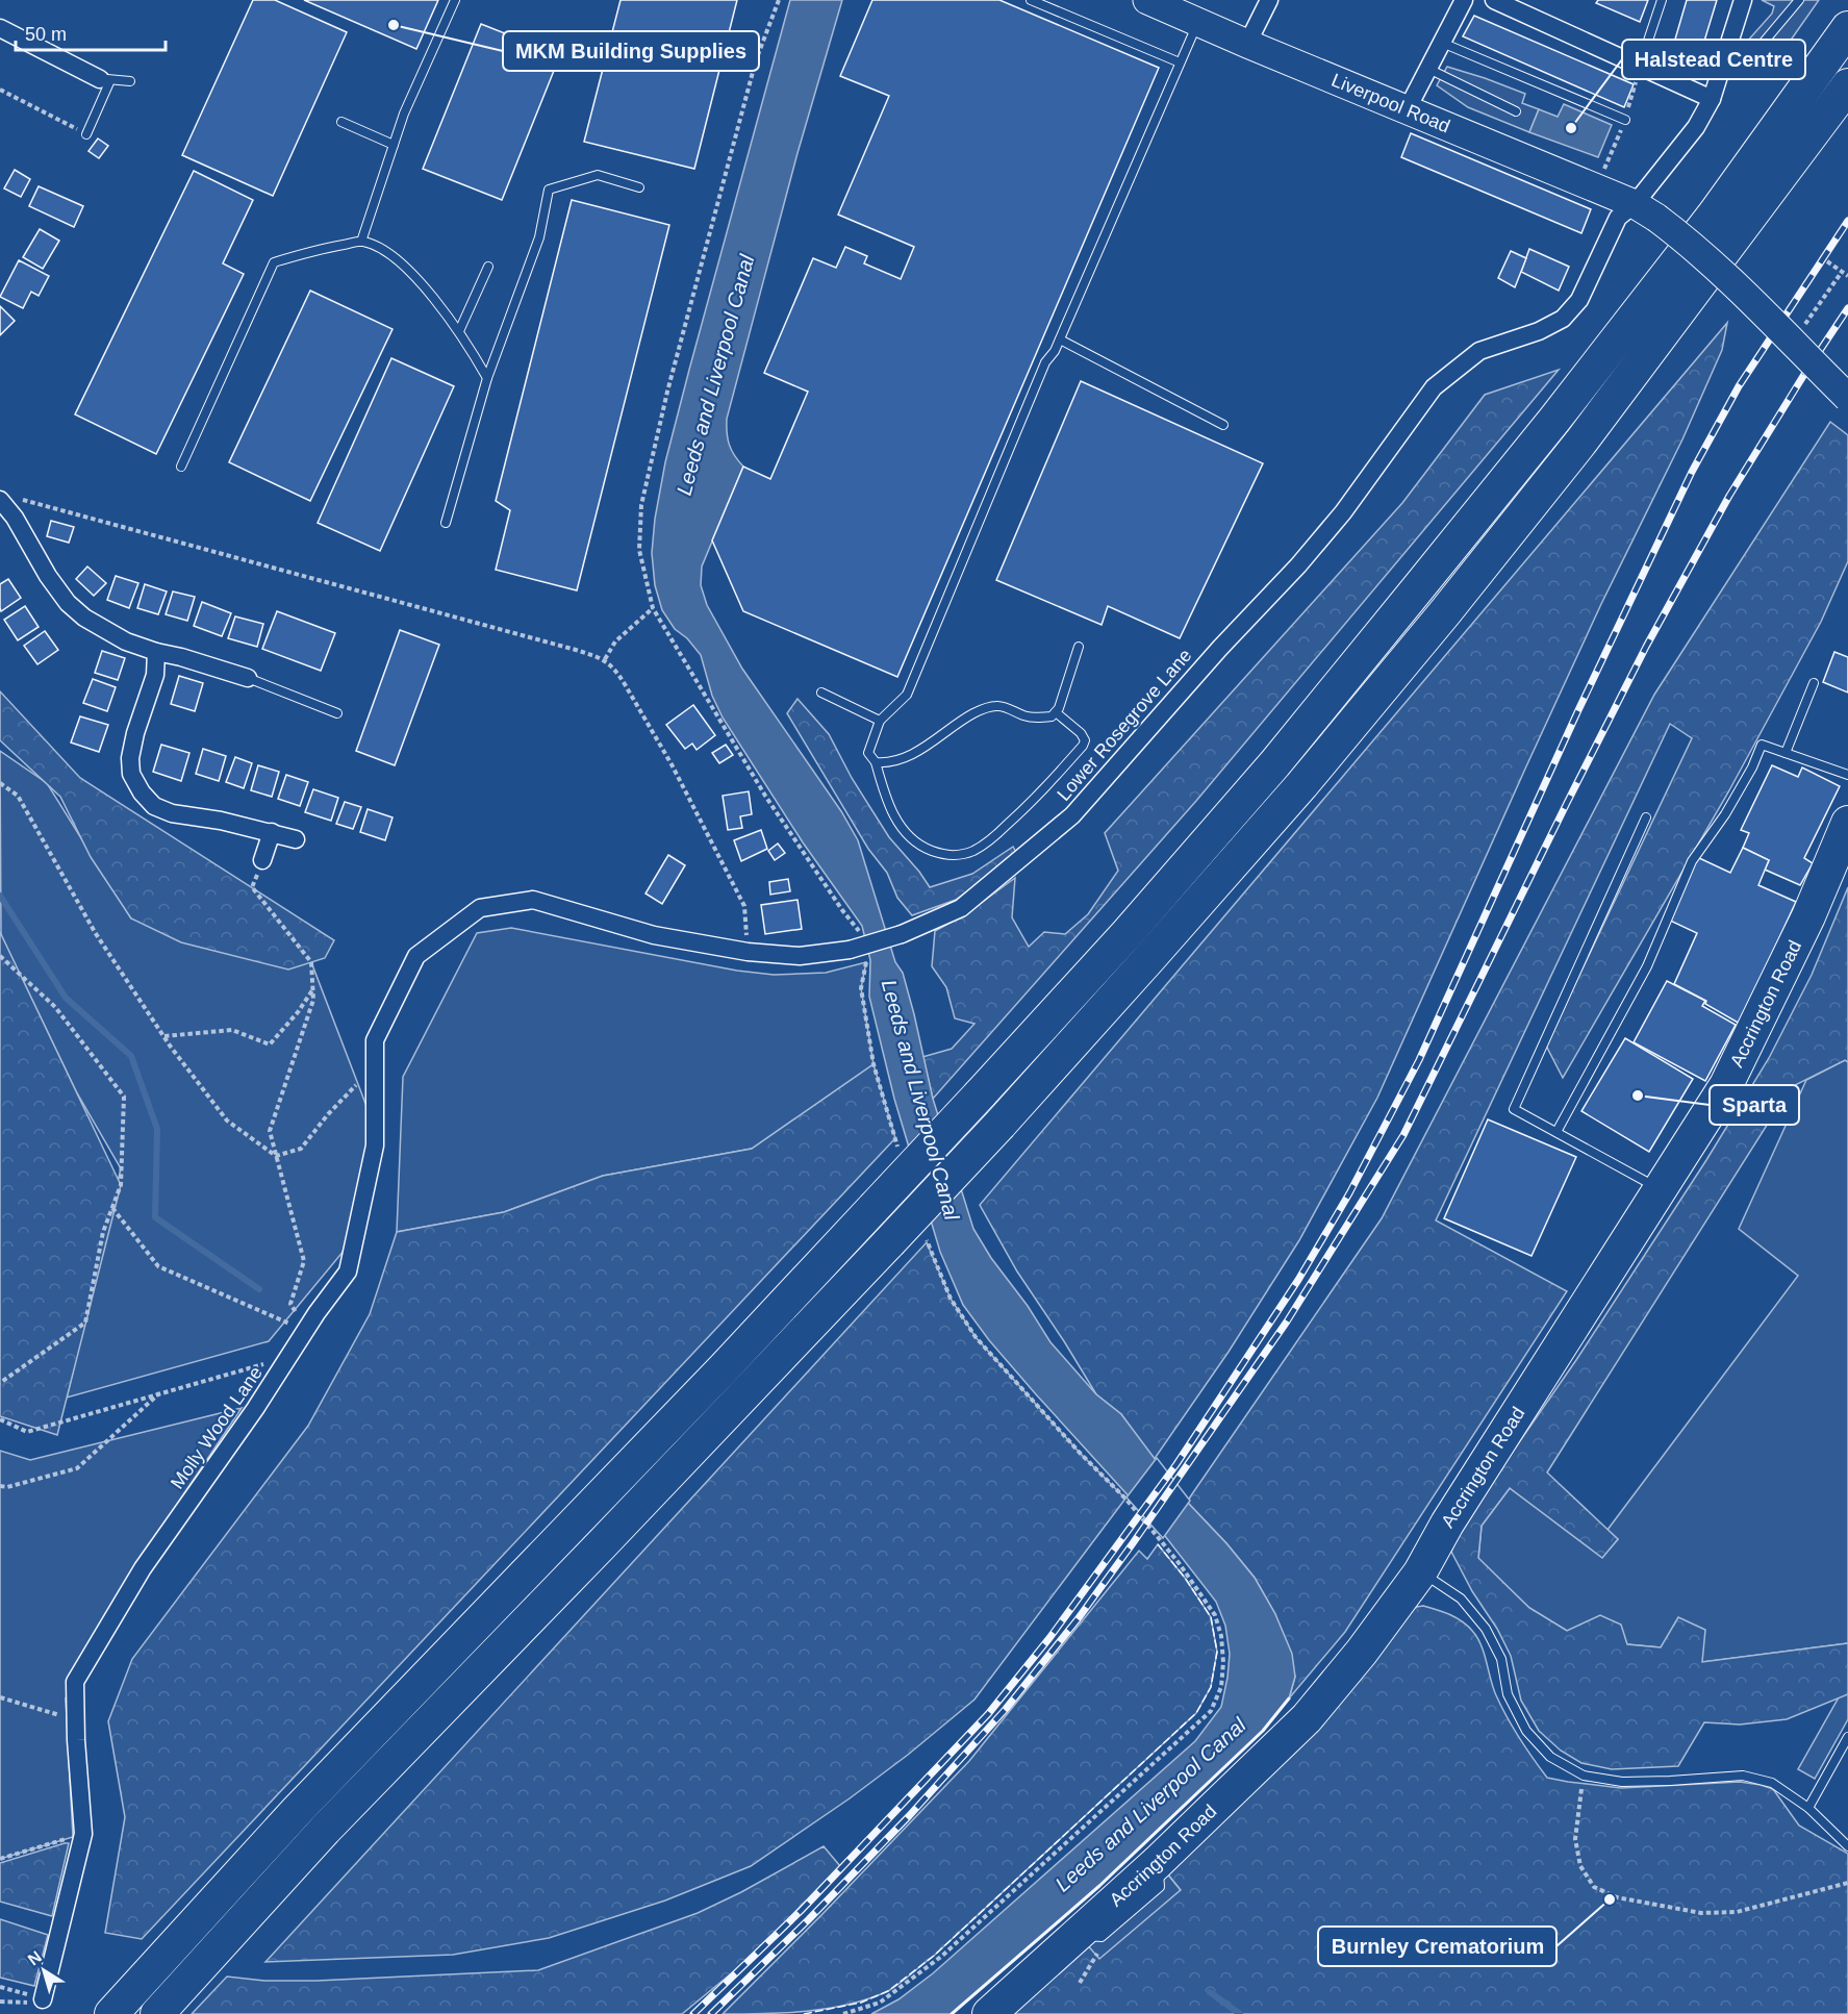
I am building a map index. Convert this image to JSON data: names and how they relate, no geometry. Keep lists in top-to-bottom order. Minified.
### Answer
{"streets":{"highway":["Accrington Road"],"main road":["Liverpool Road"],"street":["Lower Rosegrove Lane","Molly Wood Lane"]},"crossings":[["Liverpool Road","Lower Rosegrove Lane"],["Lower Rosegrove Lane","Molly Wood Lane"]],"water":["Leeds and Liverpool Canal"],"places":["MKM Building Supplies","Halstead Centre","Sparta","Burnley Crematorium"],"scale_bar":"50 m","north":"top left"}
